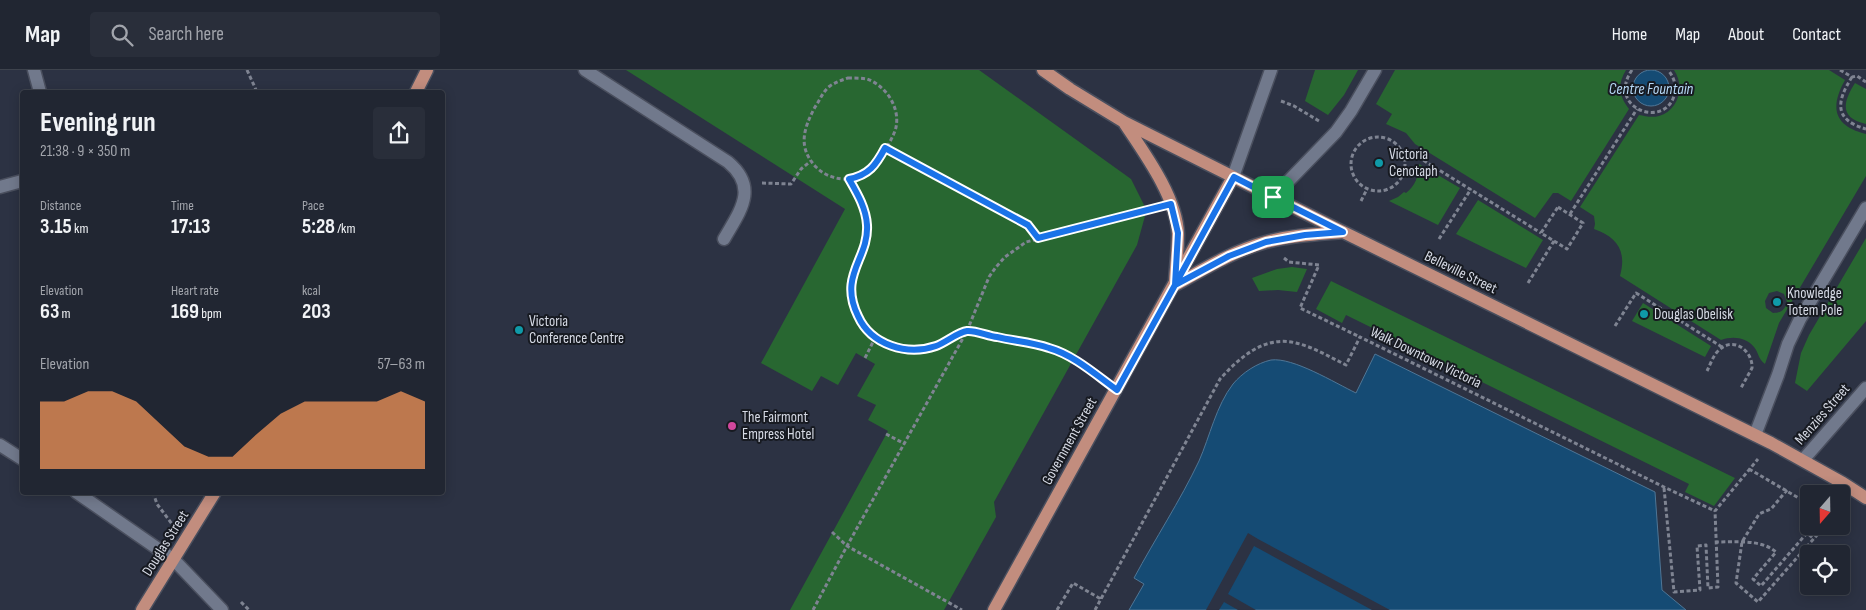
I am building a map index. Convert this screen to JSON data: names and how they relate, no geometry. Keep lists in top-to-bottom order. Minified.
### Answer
{"streets":{"main road":["Belleville Street","Government Street","Douglas Street"],"street":["Menzies Street"],"path":["Walk Downtown Victoria"]},"crossings":[["Belleville Street","Menzies Street"],["Belleville Street","Government Street"]],"water":["Centre Fountain"],"places":["Victoria Cenotaph","Knowledge Totem Pole","Douglas Obelisk","Victoria Conference Centre","The Fairmont Empress Hotel"],"north":"bottom","page":{"header":"Map","search":"Search here","nav":["Home","Map","About","Contact"],"heading":["Evening run","21:38 · 9 × 350 m"],"stats":[["Distance","3.15 km"],["Time","17:13"],["Pace","5:28 /km"],["Elevation","63 m"],["Heart rate","169 bpm"],["kcal","203"]],"chart":["Elevation","57–63 m"]}}
